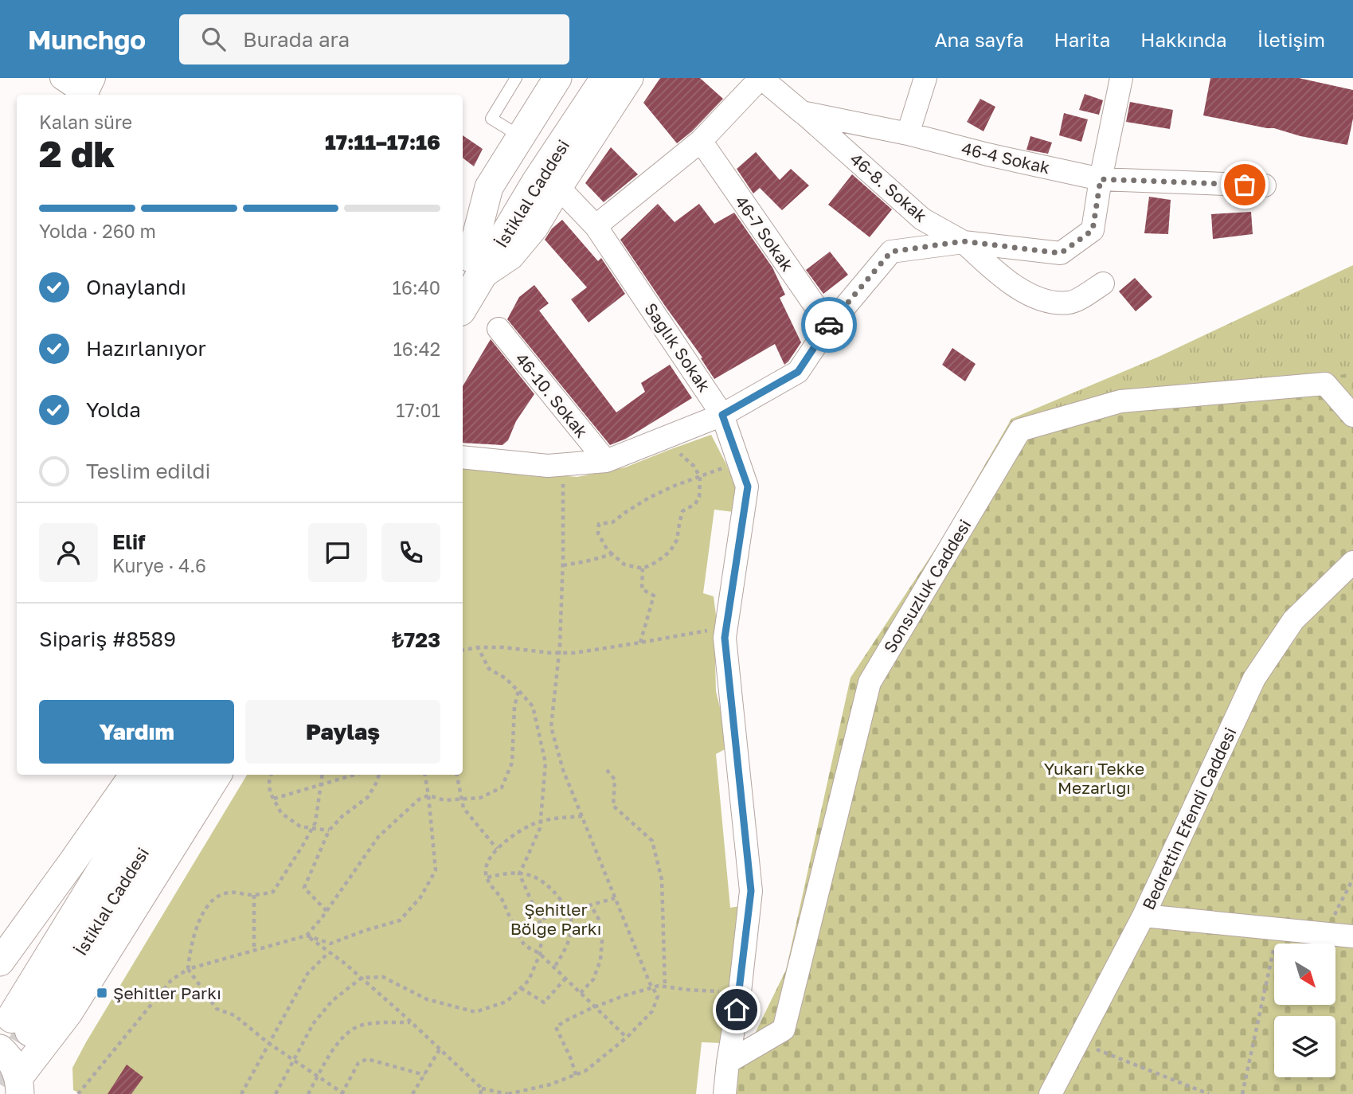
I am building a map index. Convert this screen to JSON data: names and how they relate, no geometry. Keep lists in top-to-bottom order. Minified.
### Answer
{"streets":{"main road":["İstiklal Caddesi"],"street":["46-4 Sokak","46-8. Sokak","46-7 Sokak","Sağlık Sokak","46-10. Sokak","Sonsuzluk Caddesi","Bedrettin Efendi Caddesi"]},"crossings":[["46-4 Sokak","46-8. Sokak"],["Sağlık Sokak","Sonsuzluk Caddesi"]],"parks":["Yukarı Tekke Mezarlığı","Şehitler Bölge Parkı"],"places":{"transit":["Şehitler Parkı"]},"north":"bottom right","page":{"header":"Munchgo","search":"Burada ara","nav":["Ana sayfa","Harita","Hakkında","İletişim"],"heading":["2 dk","Kalan süre","17:11–17:16"],"panel":["Elif","Kurye · 4.6","Sipariş #8589","₺723"],"bar":"Yolda · 260 m","list":[["Onaylandı","16:40"],["Hazırlanıyor","16:42"],["Yolda","17:01"],"Teslim edildi"],"buttons":["Yardım","Paylaş"]}}
